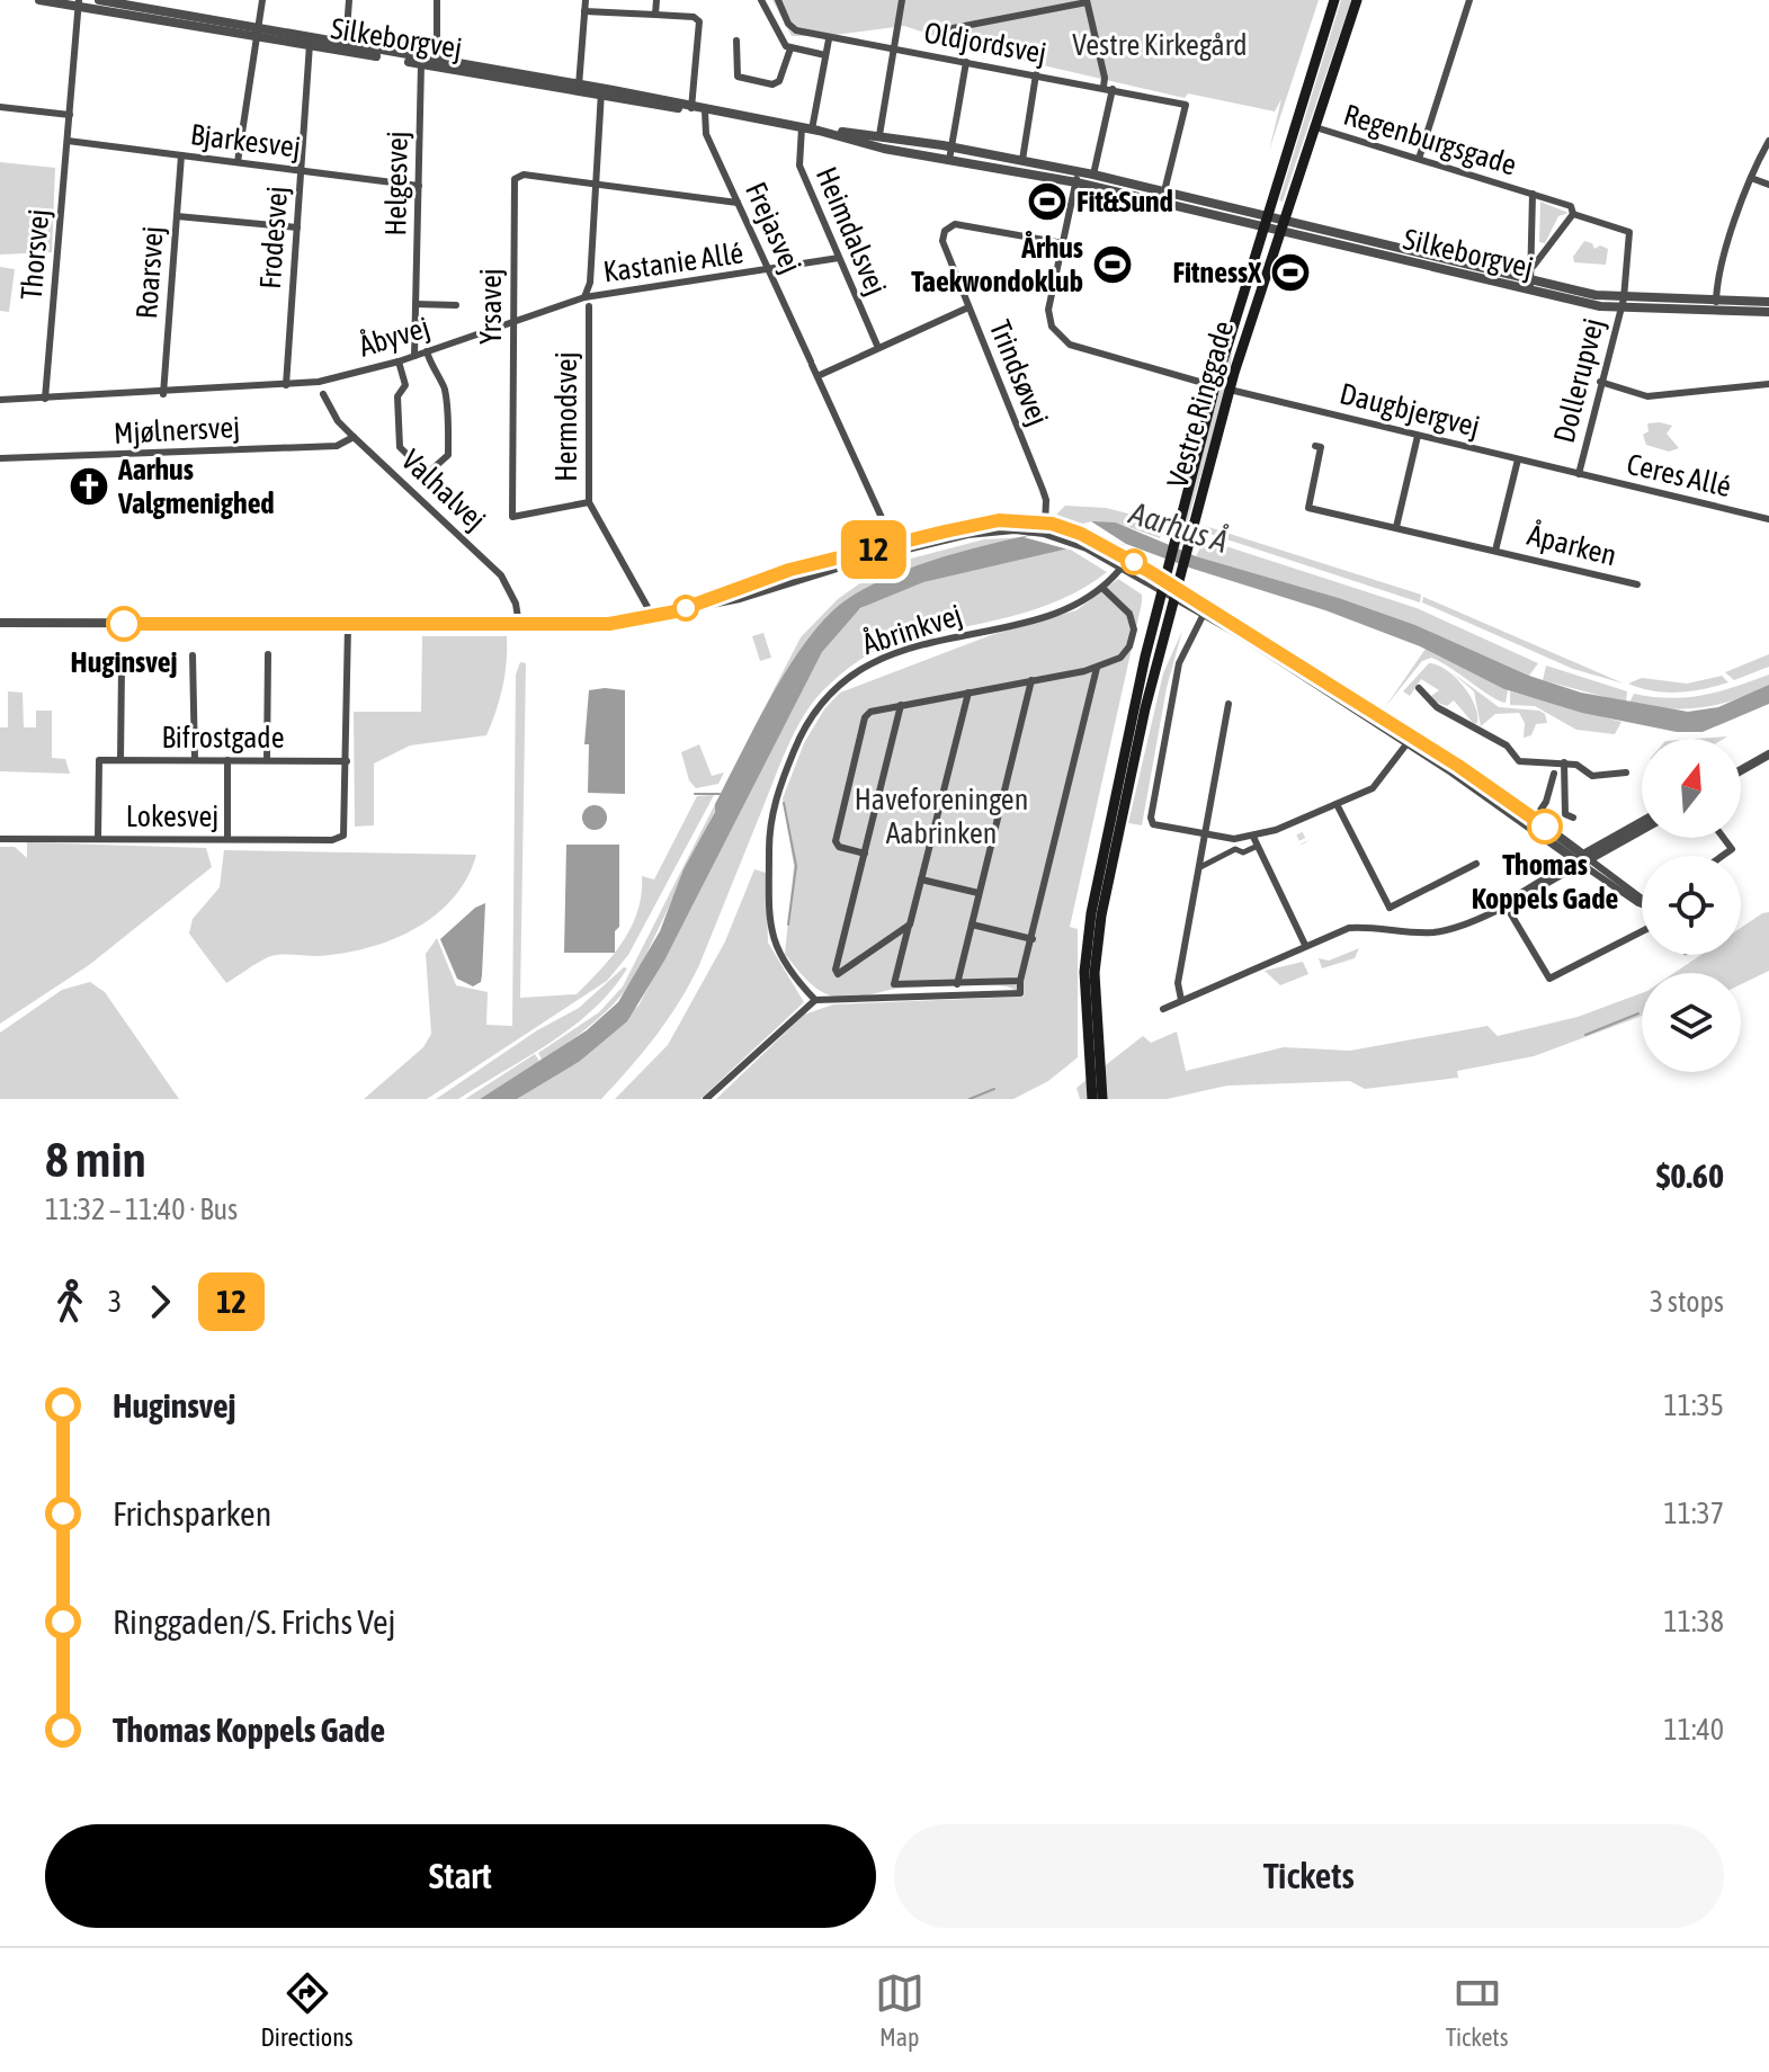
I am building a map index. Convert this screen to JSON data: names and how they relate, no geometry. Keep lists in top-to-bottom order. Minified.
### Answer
{"streets":{"main road":["Vestre Ringgade"],"street":["Silkeborgvej","Oldjordsvej","Regenburgsgade","Bjarkesvej","Helgesvej","Frejasvej","Heimdalsvej","Frodesvej","Thorsvej","Kastanie Allé","Roarsvej","Yrsavej","Åbyvej","Trindsøvej","Dollerupvej","Daugbjergvej","Hermodsvej","Mjølnersvej","Ceres Allé","Valhalvej","Åparken","Åbrinkvej","Bifrostgade","Lokesvej"]},"crossings":[["Silkeborgvej","Oldjordsvej"],["Silkeborgvej","Helgesvej"],["Silkeborgvej","Frejasvej"],["Silkeborgvej","Heimdalsvej"],["Silkeborgvej","Frodesvej"],["Silkeborgvej","Thorsvej"],["Silkeborgvej","Dollerupvej"],["Silkeborgvej","Vestre Ringgade"],["Regenburgsgade","Dollerupvej"],["Regenburgsgade","Vestre Ringgade"],["Bjarkesvej","Helgesvej"],["Bjarkesvej","Frodesvej"],["Bjarkesvej","Thorsvej"],["Bjarkesvej","Roarsvej"],["Helgesvej","Åbyvej"],["Frejasvej","Kastanie Allé"],["Heimdalsvej","Kastanie Allé"],["Frodesvej","Åbyvej"],["Thorsvej","Åbyvej"],["Kastanie Allé","Åbyvej"],["Roarsvej","Åbyvej"],["Yrsavej","Åbyvej"],["Yrsavej","Hermodsvej"],["Dollerupvej","Daugbjergvej"],["Dollerupvej","Ceres Allé"],["Vestre Ringgade","Daugbjergvej"],["Daugbjergvej","Ceres Allé"],["Daugbjergvej","Åparken"],["Mjølnersvej","Valhalvej"],["Bifrostgade","Lokesvej"]],"water":["Aarhus Å"],"parks":["Vestre Kirkegård","Haveforeningen Aabrinken"],"places":{"sports":["Fit&Sund","Århus Taekwondoklub","FitnessX"],"church":["Aarhus Valgmenighed"],"other":["Huginsvej","Thomas Koppels Gade"]},"lines":["bus line 12"],"north":"top","page":{"on_map":"12","heading":["8 min","11:32 – 11:40 · Bus","$0.60"],"legs":["3","12","3 stops"],"list":[{"name":"Huginsvej","value":"11:35"},{"name":"Frichsparken","value":"11:37"},{"name":"Ringgaden/S. Frichs Vej","value":"11:38"},{"name":"Thomas Koppels Gade","value":"11:40"}],"buttons":["Start","Tickets"],"tabs":["Directions","Map","Tickets"]}}
